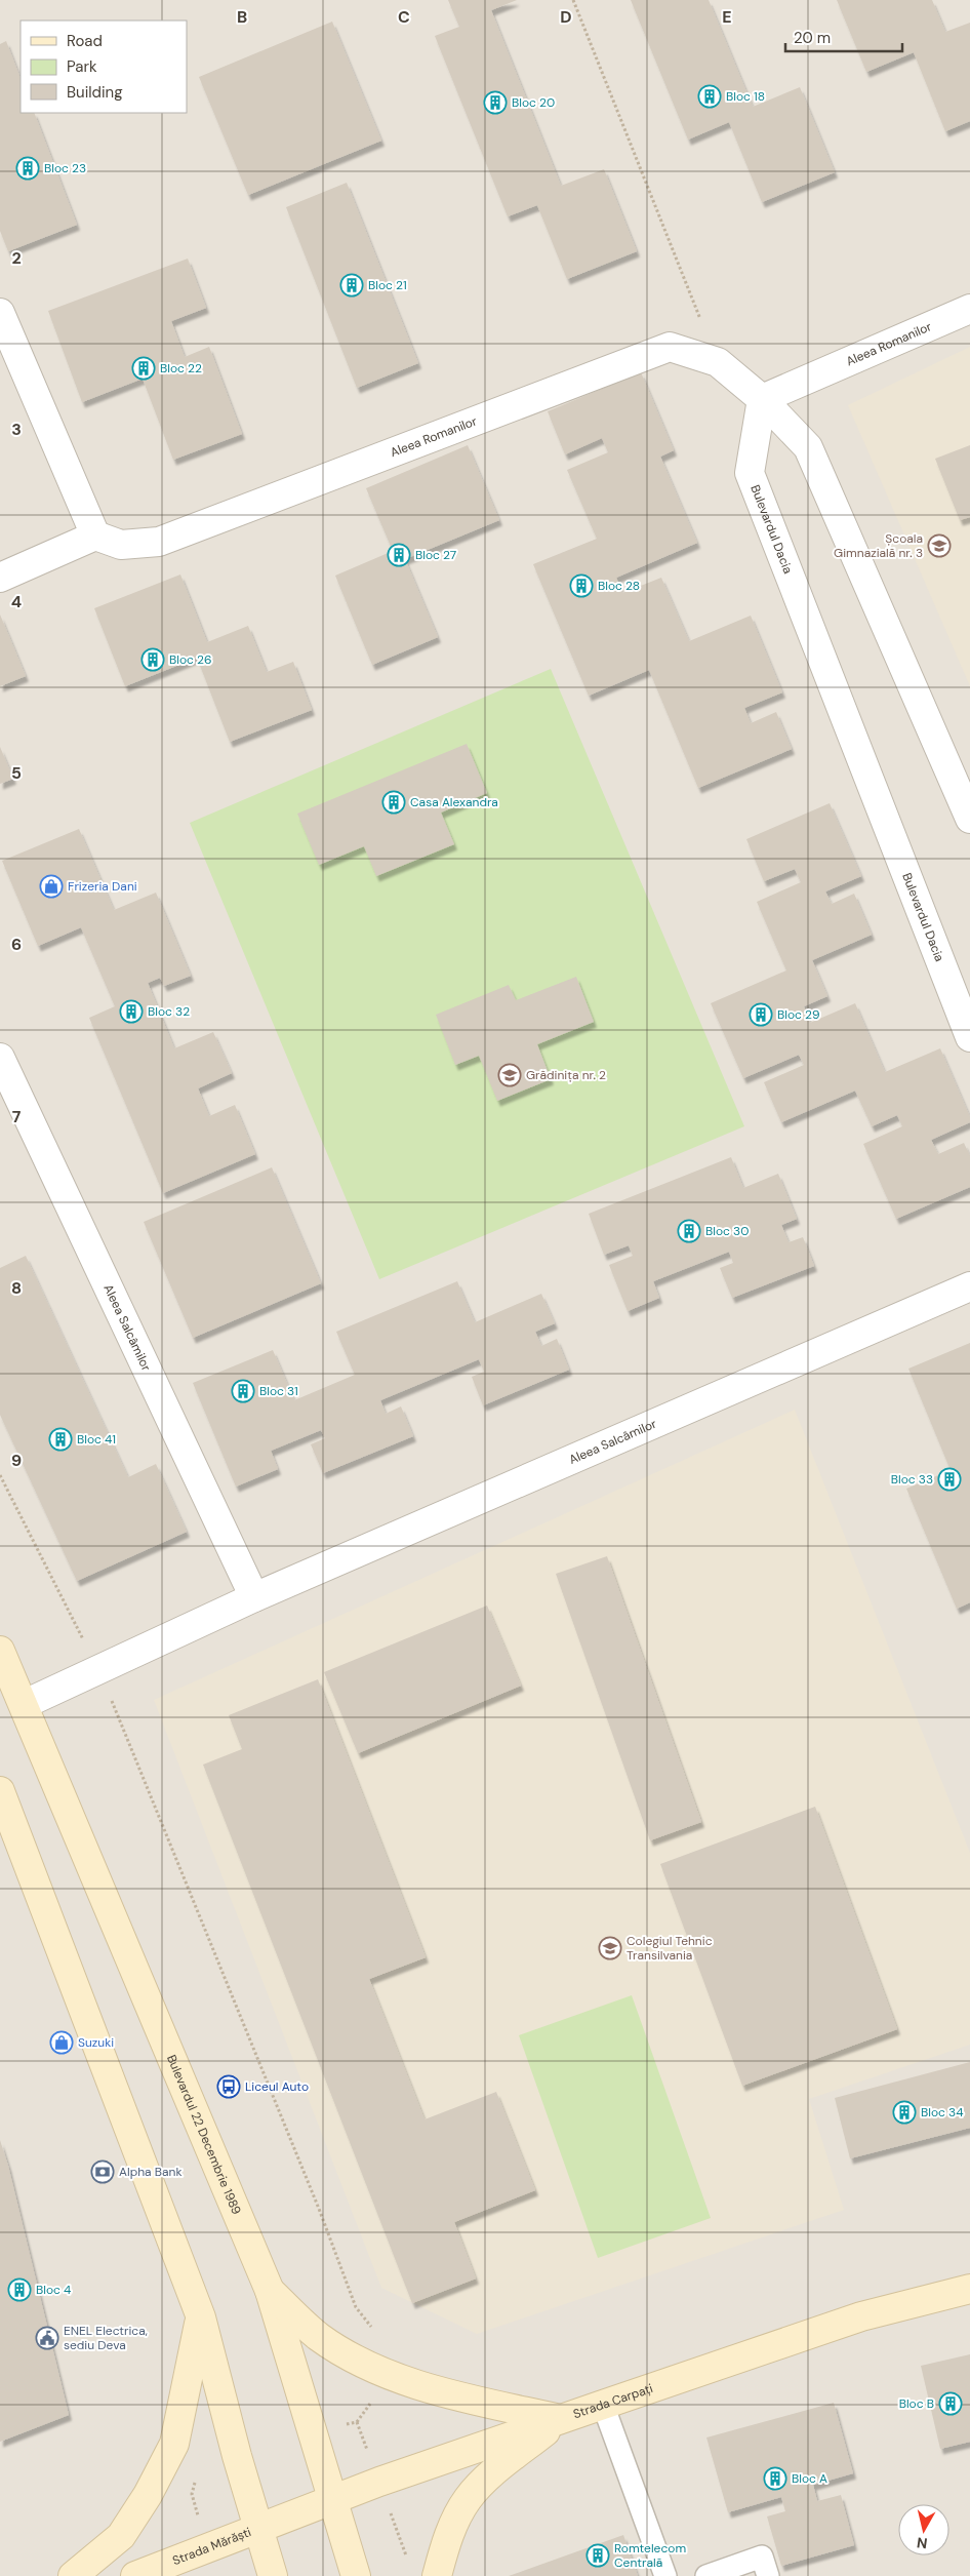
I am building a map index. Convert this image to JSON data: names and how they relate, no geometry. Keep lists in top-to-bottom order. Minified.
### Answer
{"streets":{"main road":["Bulevardul 22 Decembrie 1989","Strada Carpați","Strada Mărăști"],"street":["Aleea Romanilor","Bulevardul Dacia","Aleea Salcâmilor"]},"crossings":[["Aleea Romanilor","Bulevardul Dacia"],["Aleea Salcâmilor","Bulevardul 22 Decembrie 1989"],["Bulevardul 22 Decembrie 1989","Strada Carpați"],["Strada Carpați","Strada Mărăști"]],"places":{"building":["Bloc 18","Bloc 20","Bloc 23","Bloc 21","Bloc 22","Bloc 27","Bloc 28","Bloc 26","Casa Alexandra","Bloc 32","Bloc 29","Bloc 30","Bloc 31","Bloc 41","Bloc 33","Bloc 34","Bloc 4","Bloc B","Bloc A","Romtelecom Centrală"],"school or university":["Școala Gimnazială nr. 3","Grădinița nr. 2","Colegiul Tehnic Transilvania"],"shop":["Frizeria Dani","Suzuki"],"bus stop":["Liceul Auto"],"bank":["Alpha Bank"],"public building":["ENEL Electrica, sediu Deva"]},"legend":["Road","Park","Building"],"scale_bar":"20 m","north":"bottom","grid":{"columns":["B","C","D","E"],"rows":["2","3","4","5","6","7","8","9"]}}
